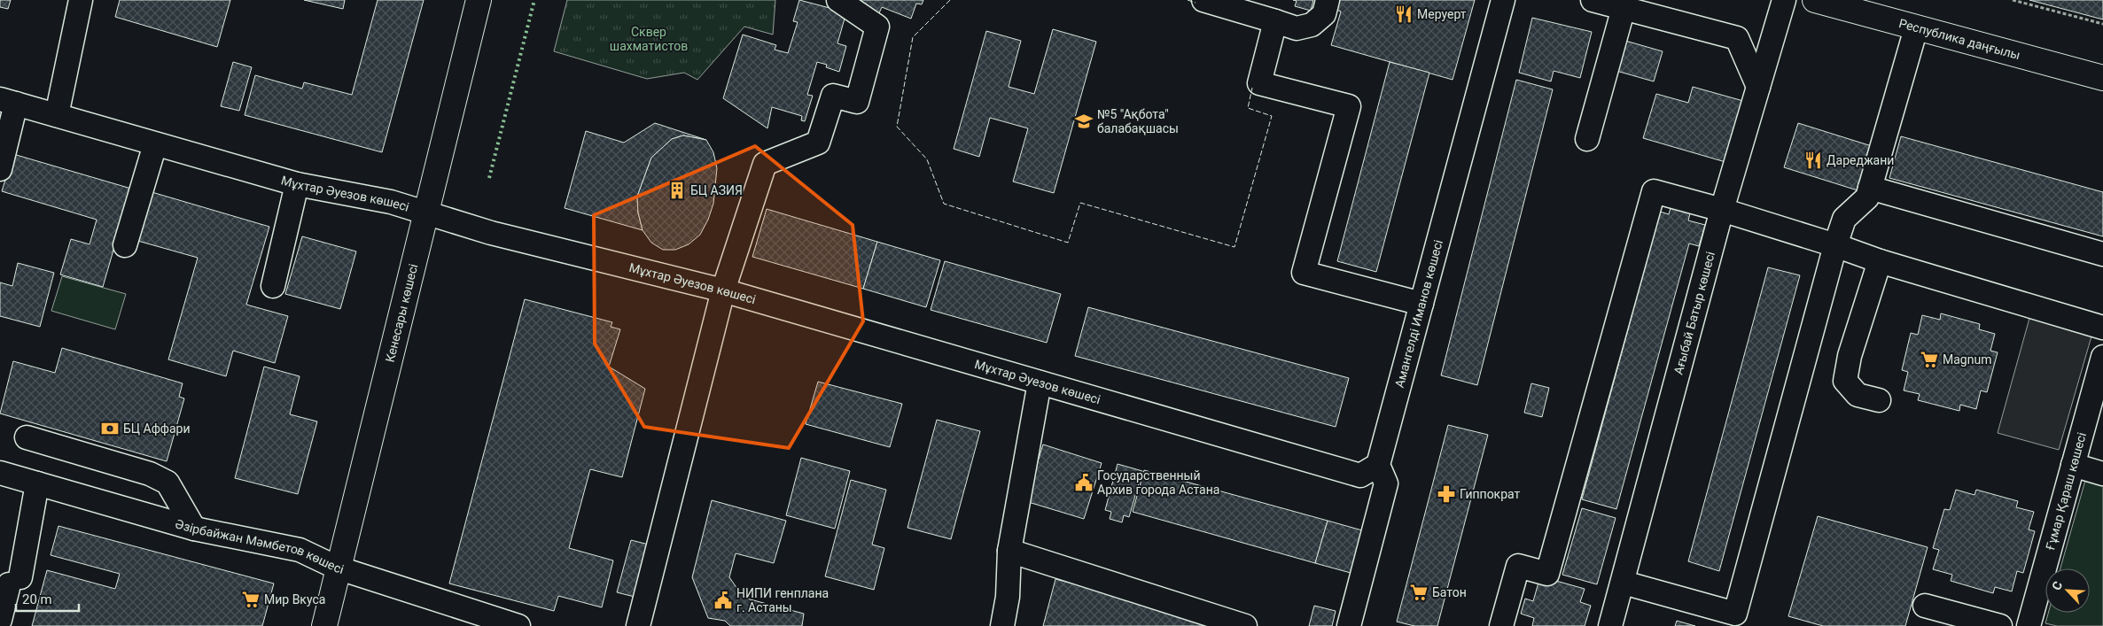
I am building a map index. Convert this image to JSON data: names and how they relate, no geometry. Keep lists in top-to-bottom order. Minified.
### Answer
{"streets":{"main road":["Республика даңғылы","Кенесары көшесі"],"street":["Мұхтар Әуезов көшесі","Ағыбай Батыр көшесі","Амангелді Иманов көшесі","Ғұмар Қараш көшесі","Әзірбайжан Мәмбетов көшесі"]},"crossings":[["Мұхтар Әуезов көшесі","Кенесары көшесі"],["Мұхтар Әуезов көшесі","Амангелді Иманов көшесі"],["Кенесары көшесі","Әзірбайжан Мәмбетов көшесі"]],"parks":["Сквер шахматистов"],"places":{"restaurant":["Меруерт","Дареджани"],"school or university":["№5 \"Ақбота\" балабақшасы"],"building":["БЦ АЗИЯ"],"supermarket":["Magnum","Батон","Мир Вкуса"],"bank":["БЦ Аффари"],"public building":["Государственный Архив города Астана","НИПИ генплана г. Астаны"],"pharmacy":["Гиппократ"]},"scale_bar":"20 m","north":"top left"}
